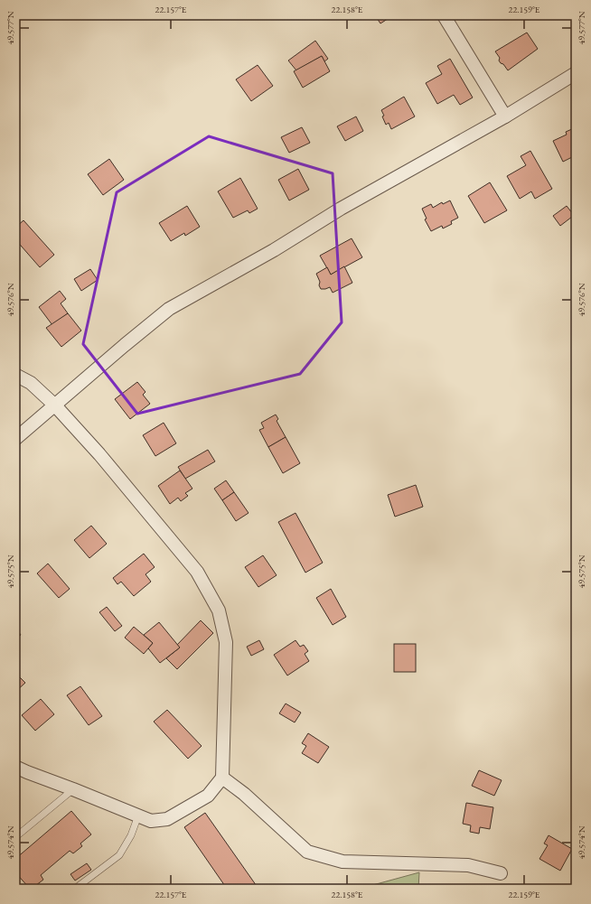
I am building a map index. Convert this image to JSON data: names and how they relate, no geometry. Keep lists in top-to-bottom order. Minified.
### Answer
{"coordinates":["22.157°E","22.158°E","22.159°E","49.577°N","49.576°N","49.575°N","49.574°N"]}
